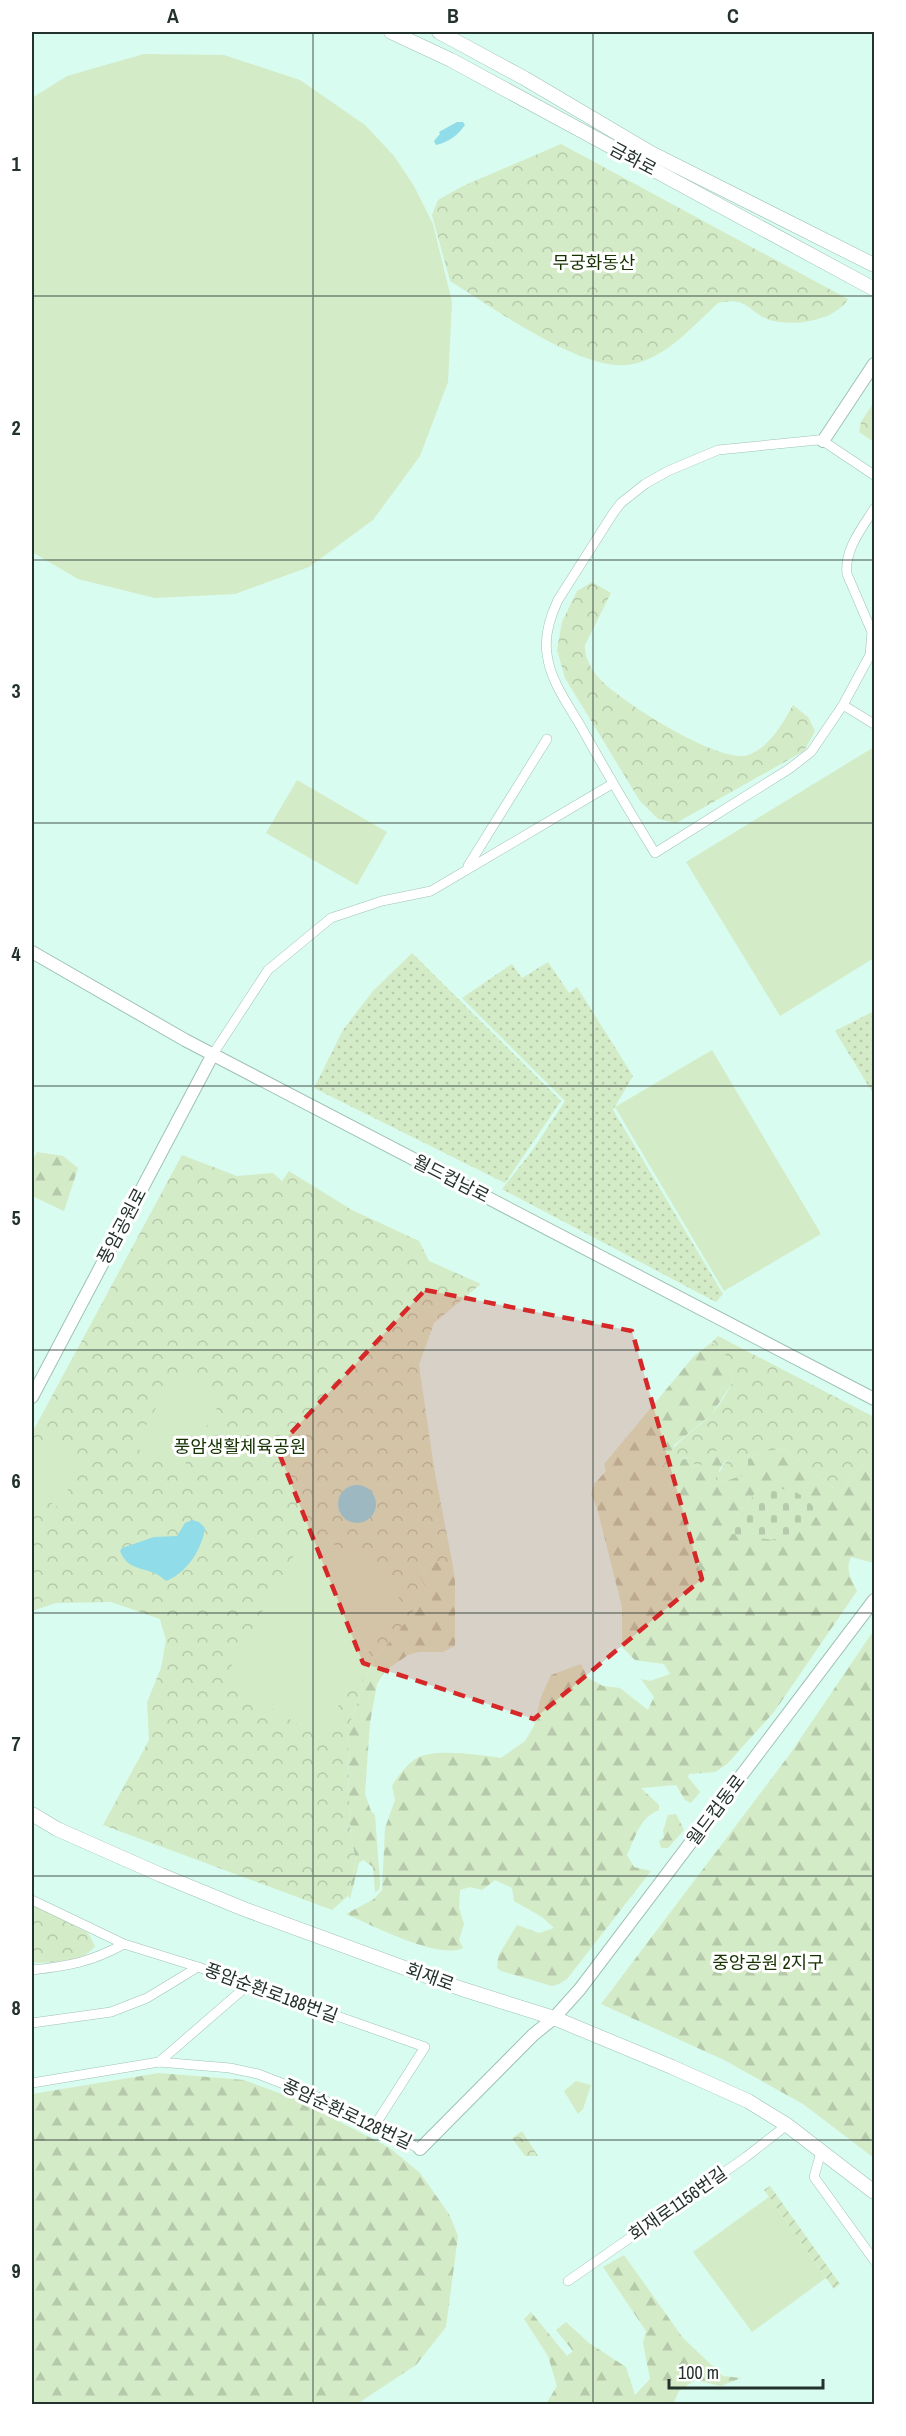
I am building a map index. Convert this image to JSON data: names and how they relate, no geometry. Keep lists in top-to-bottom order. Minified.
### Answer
{"streets":{"main road":["금화로","회재로"],"street":["월드컵남로","풍암공원로","월드컵동로","풍암순환로188번길","풍암순환로128번길","회재로1156번길"]},"crossings":[["월드컵남로","풍암공원로"],["월드컵동로","회재로"],["월드컵동로","풍암순환로128번길"],["회재로","풍암순환로128번길"],["회재로","회재로1156번길"],["풍암순환로188번길","풍암순환로128번길"]],"parks":["무궁화동산","풍암생활체육공원","중앙공원 2지구"],"scale_bar":"100 m","grid":{"columns":["A","B","C"],"rows":["1","2","3","4","5","6","7","8","9"]}}
